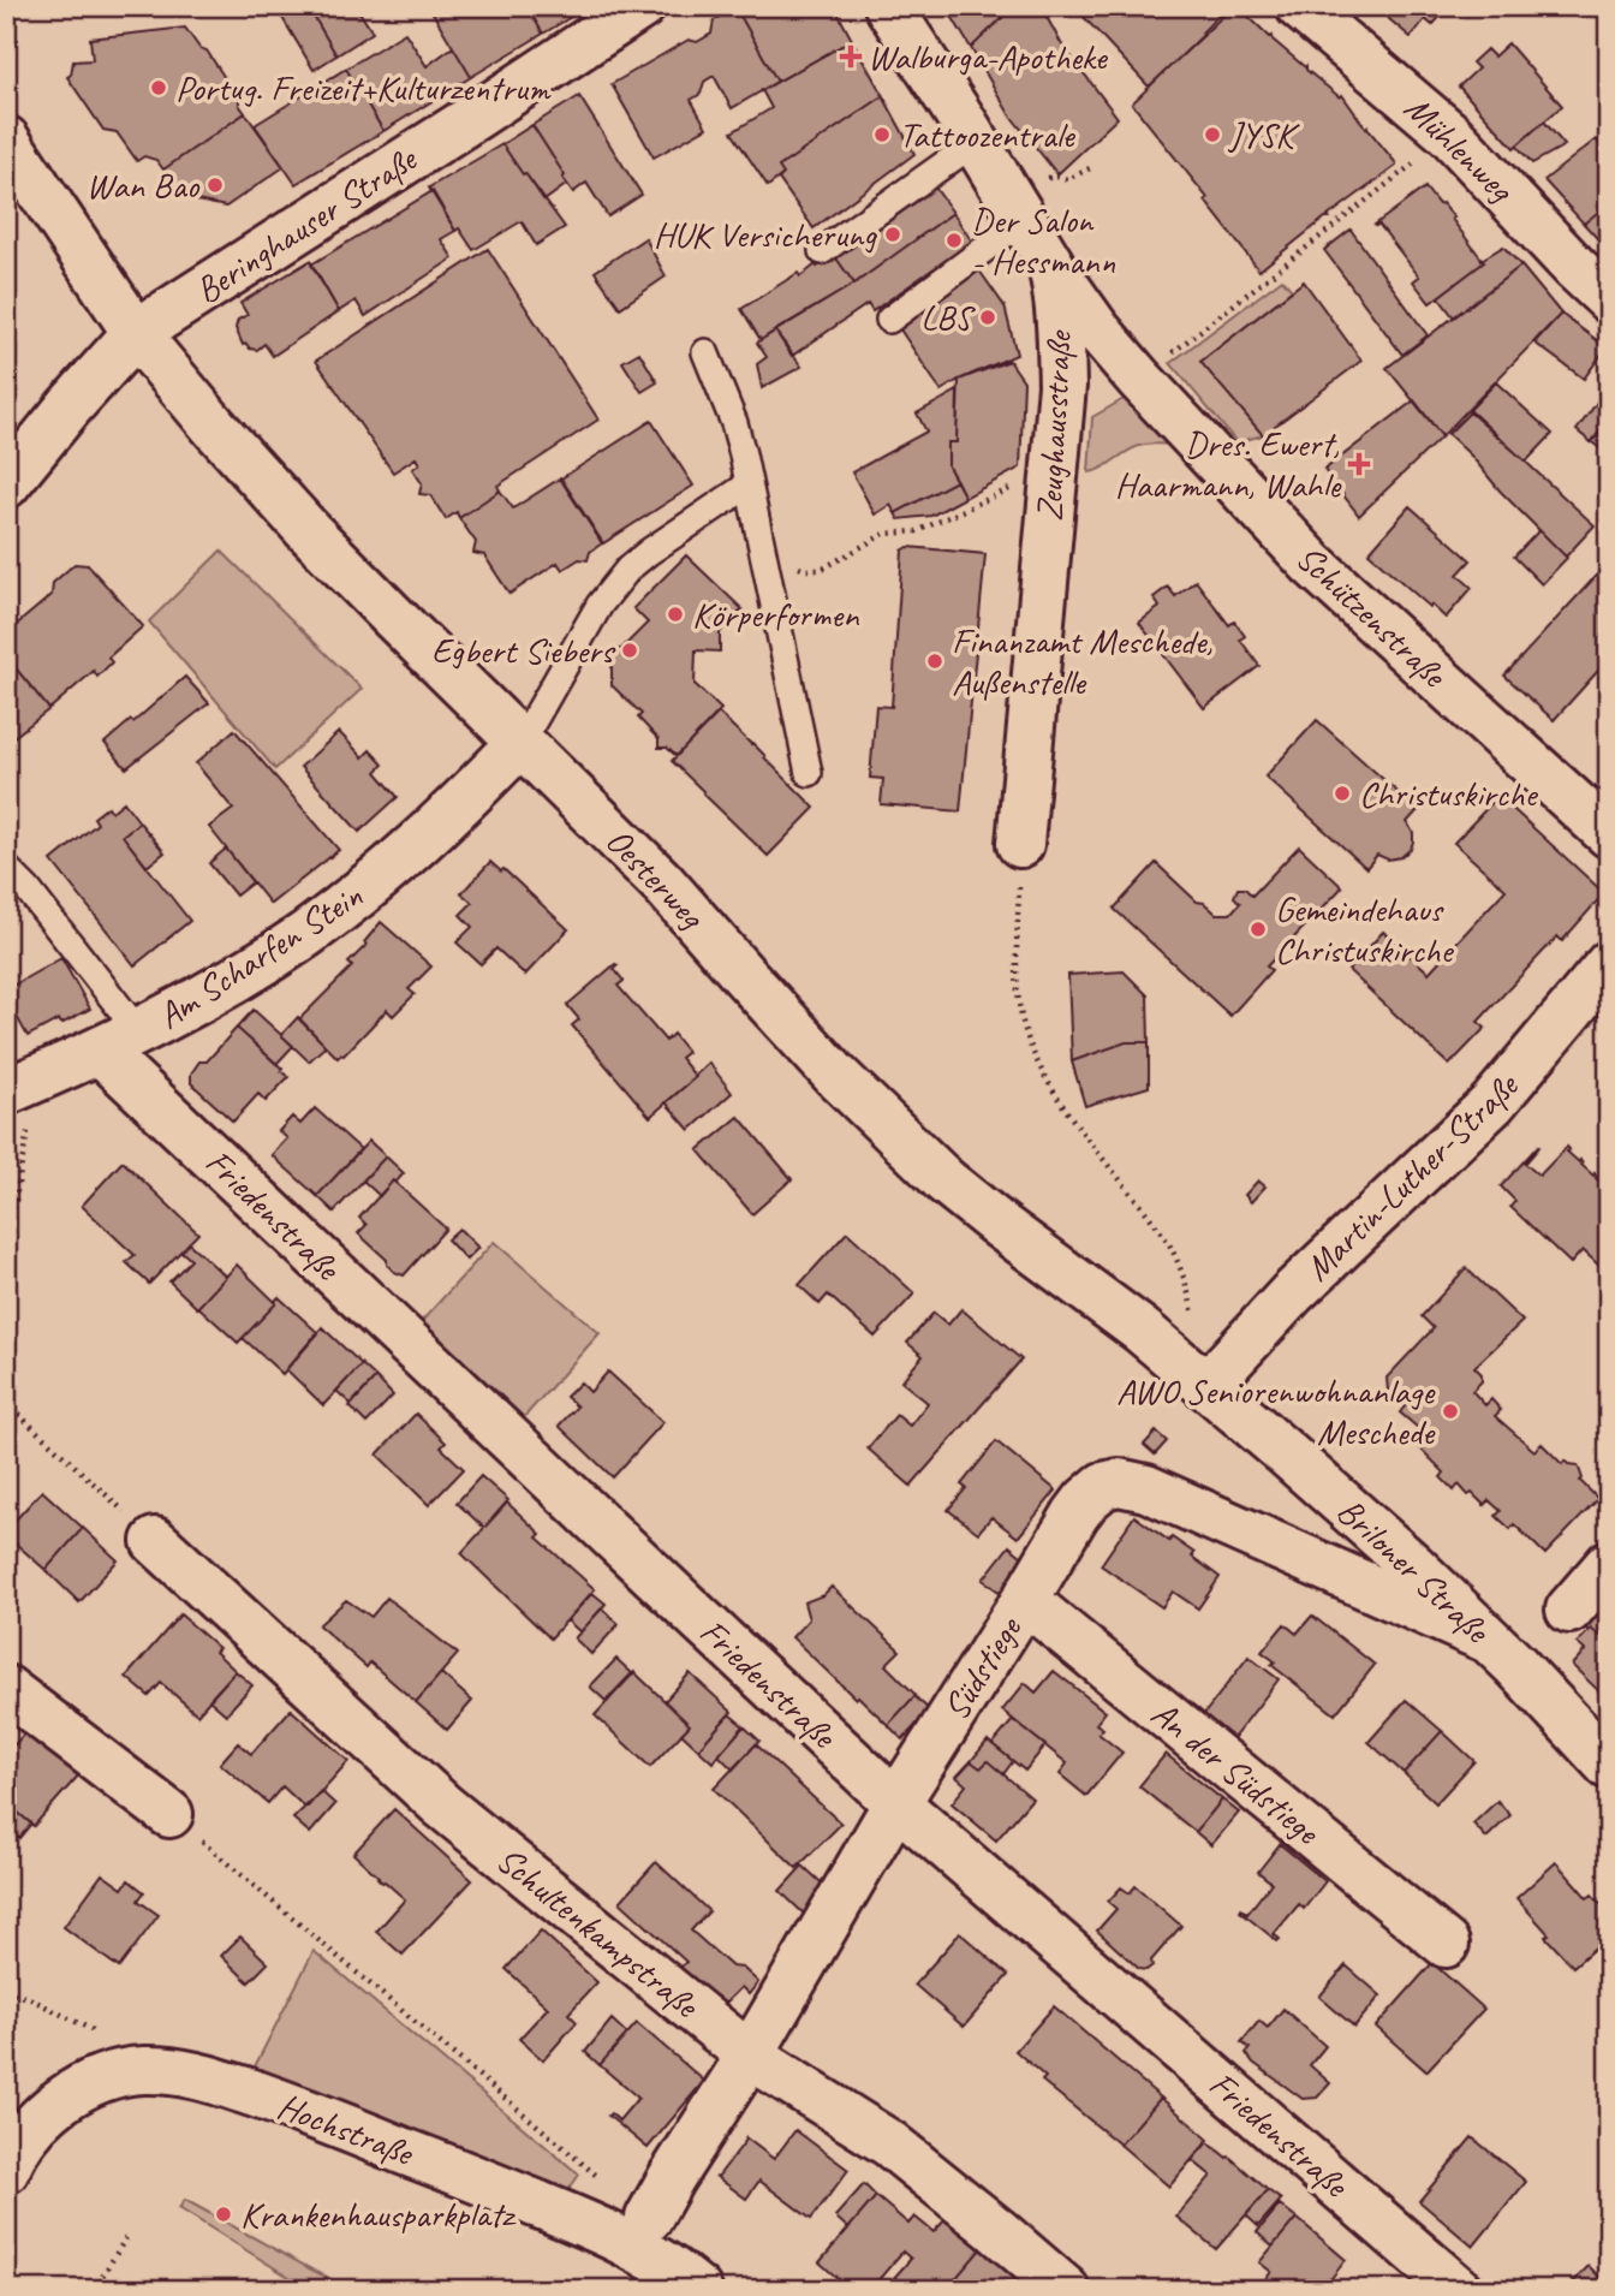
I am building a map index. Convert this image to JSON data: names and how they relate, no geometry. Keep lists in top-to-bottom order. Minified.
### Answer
{"streets":{"street":["Mühlenweg","Beringhauser Straße","Zeughausstraße","Schützenstraße","Oesterweg","Am Scharfen Stein","Martin-Luther-Straße","Friedenstraße","Briloner Straße","Südstiege","An der Südstiege","Schultenkampstraße","Hochstraße"]},"crossings":[["Beringhauser Straße","Oesterweg"],["Zeughausstraße","Schützenstraße"],["Oesterweg","Am Scharfen Stein"],["Oesterweg","Martin-Luther-Straße"],["Oesterweg","Briloner Straße"],["Am Scharfen Stein","Friedenstraße"],["Martin-Luther-Straße","Briloner Straße"],["Friedenstraße","Südstiege"],["Briloner Straße","Südstiege"],["Südstiege","An der Südstiege"],["Südstiege","Schultenkampstraße"]],"places":{"health":["Walburga-Apotheke","Dres. Ewert, Haarmann, Wahle"],"other":["Portug. Freizeit+Kulturzentrum","Tattoozentrale","JYSK","Wan Bao","HUK Versicherung","Der Salon - Hessmann","LBS","Körperformen","Egbert Siebers","Finanzamt Meschede, Außenstelle","Christuskirche","Gemeindehaus Christuskirche","AWO Seniorenwohnanlage Meschede","Krankenhausparkplatz"]}}
